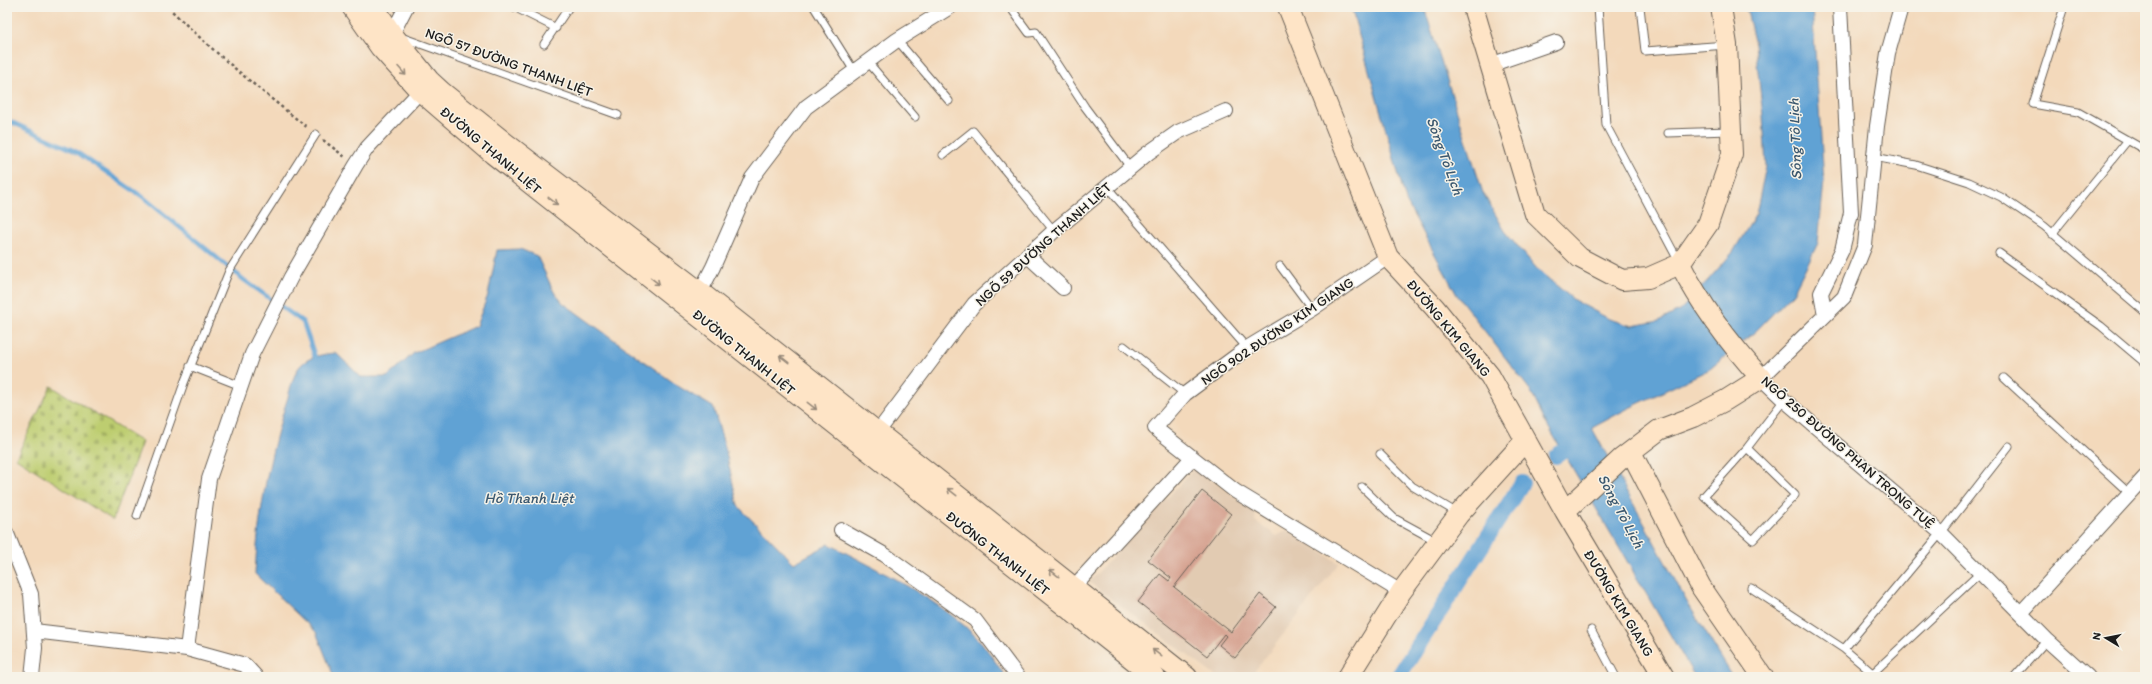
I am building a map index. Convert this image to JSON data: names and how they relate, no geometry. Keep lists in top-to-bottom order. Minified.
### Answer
{"streets":{"street":["ĐƯỜNG THANH LIỆT","NGÕ 59 ĐƯỜNG THANH LIỆT","ĐƯỜNG KIM GIANG","NGÕ 902 ĐƯỜNG KIM GIANG","NGÕ 250 ĐƯỜNG PHAN TRỌNG TUỆ"],"lane":["NGÕ 57 ĐƯỜNG THANH LIỆT"]},"crossings":[["NGÕ 57 ĐƯỜNG THANH LIỆT","ĐƯỜNG THANH LIỆT"],["ĐƯỜNG THANH LIỆT","NGÕ 59 ĐƯỜNG THANH LIỆT"],["ĐƯỜNG KIM GIANG","NGÕ 902 ĐƯỜNG KIM GIANG"]],"water":["Sông Tô Lịch","Hồ Thanh Liệt"],"north":"left"}
